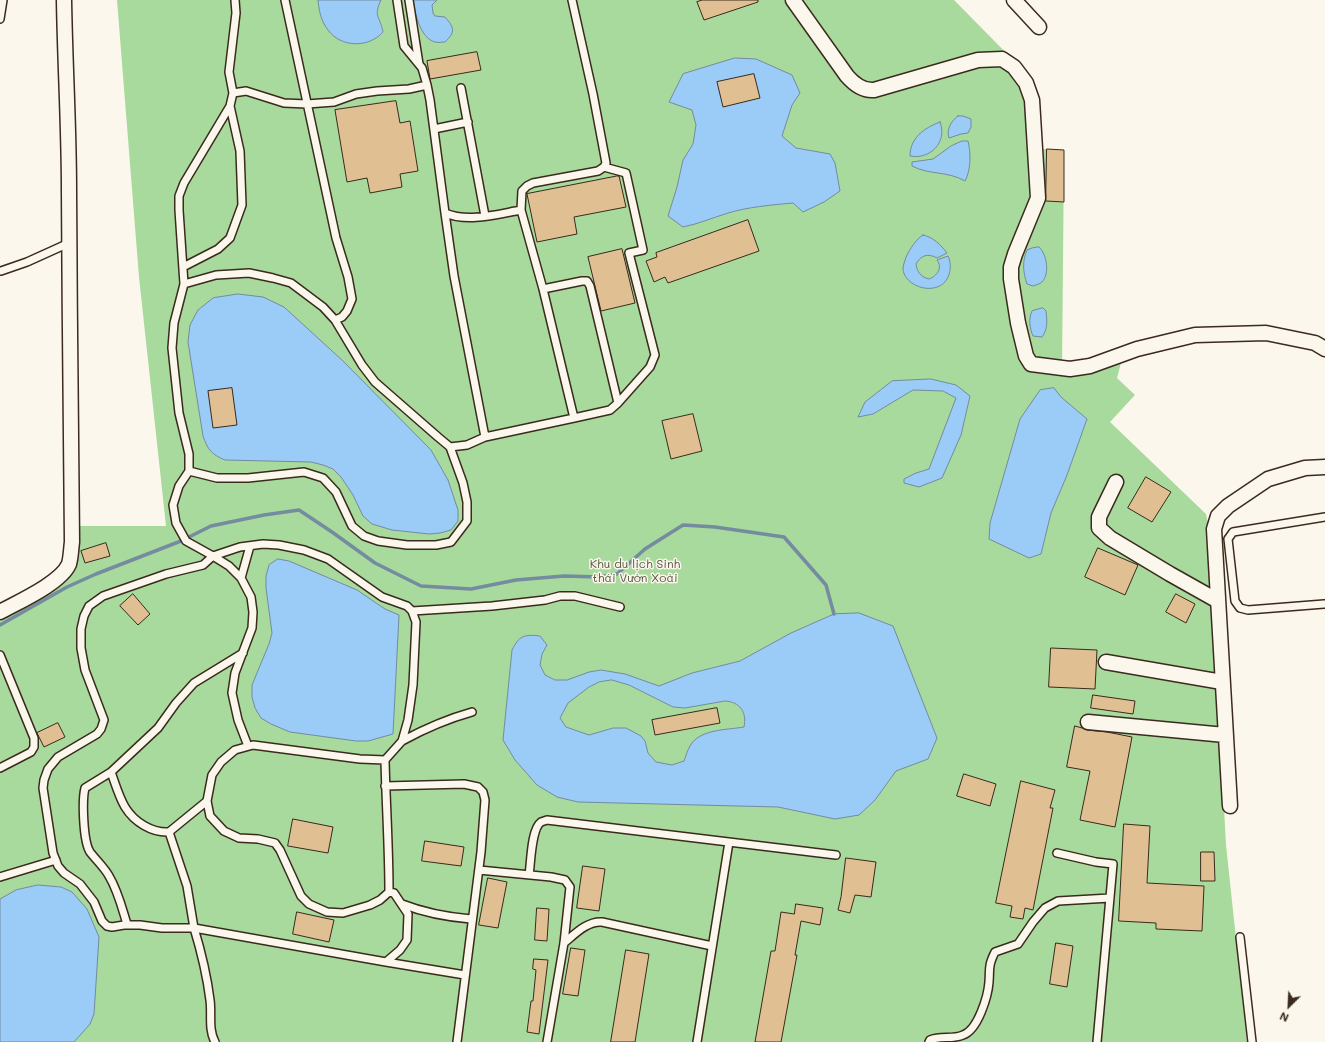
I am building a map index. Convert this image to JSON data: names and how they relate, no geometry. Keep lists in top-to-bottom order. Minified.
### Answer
{"parks":["Khu du lịch Sinh thái Vườn Xoài"],"north":"bottom left"}
